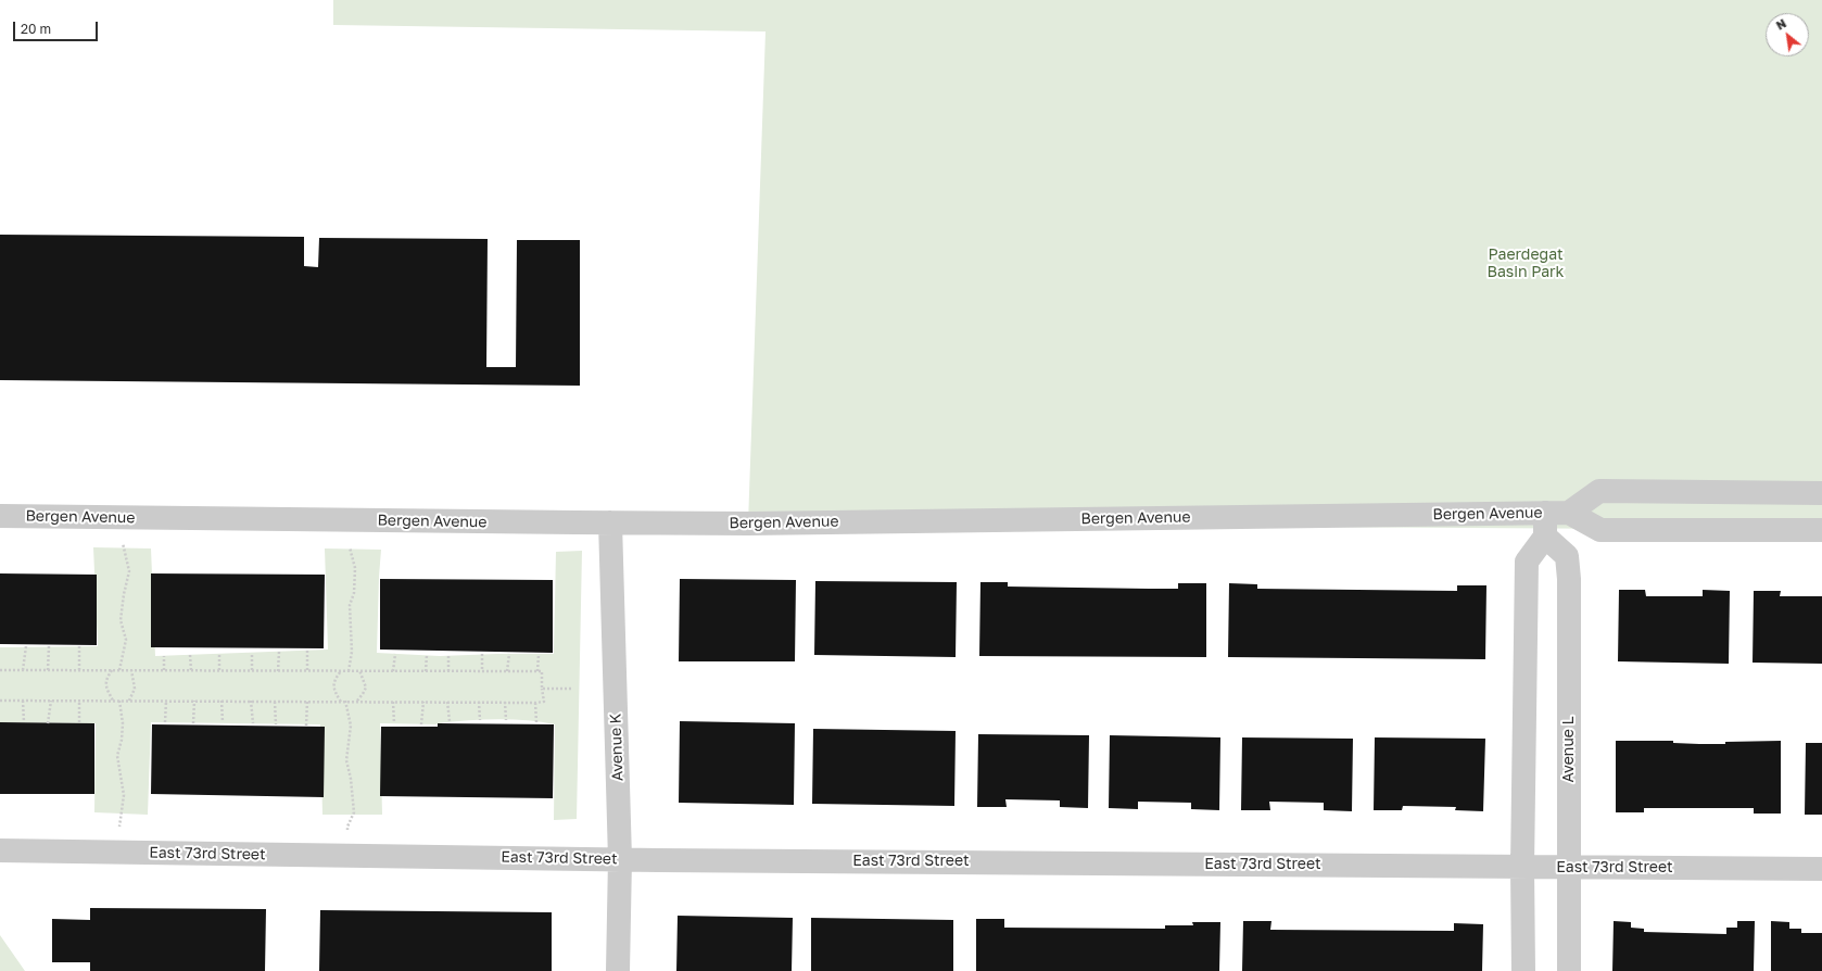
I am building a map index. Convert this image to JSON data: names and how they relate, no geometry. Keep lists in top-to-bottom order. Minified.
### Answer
{"streets":{"street":["Bergen Avenue","Avenue K","Avenue L","East 73rd Street"]},"crossings":[["Bergen Avenue","Avenue K"],["Avenue K","East 73rd Street"],["Avenue L","East 73rd Street"]],"parks":["Paerdegat Basin Park"],"scale_bar":"20 m","north":"top left"}
